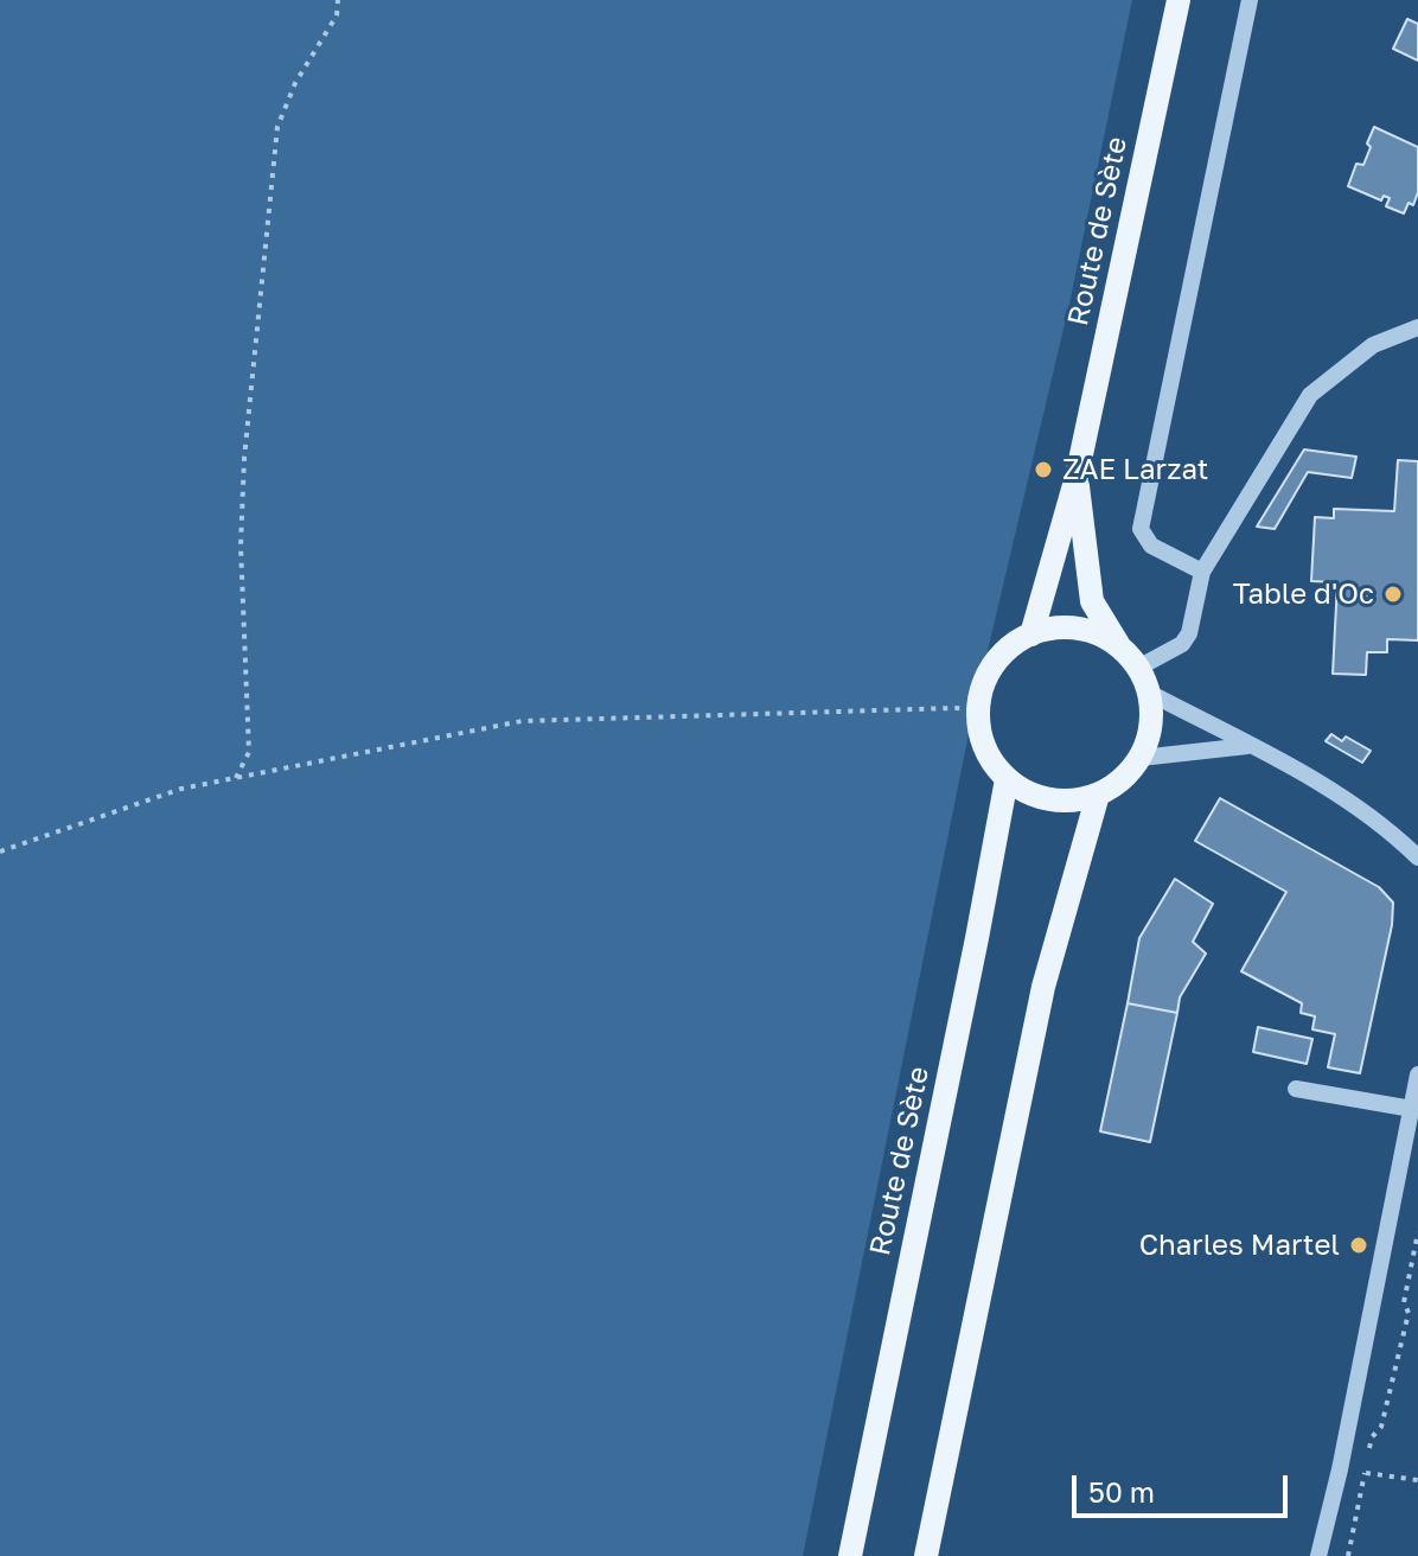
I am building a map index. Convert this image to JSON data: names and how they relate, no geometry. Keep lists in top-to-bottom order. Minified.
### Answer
{"streets":{"main road":["Route de Sète"]},"places":["ZAE Larzat","Table d'Oc","Charles Martel"],"scale_bar":"50 m"}
